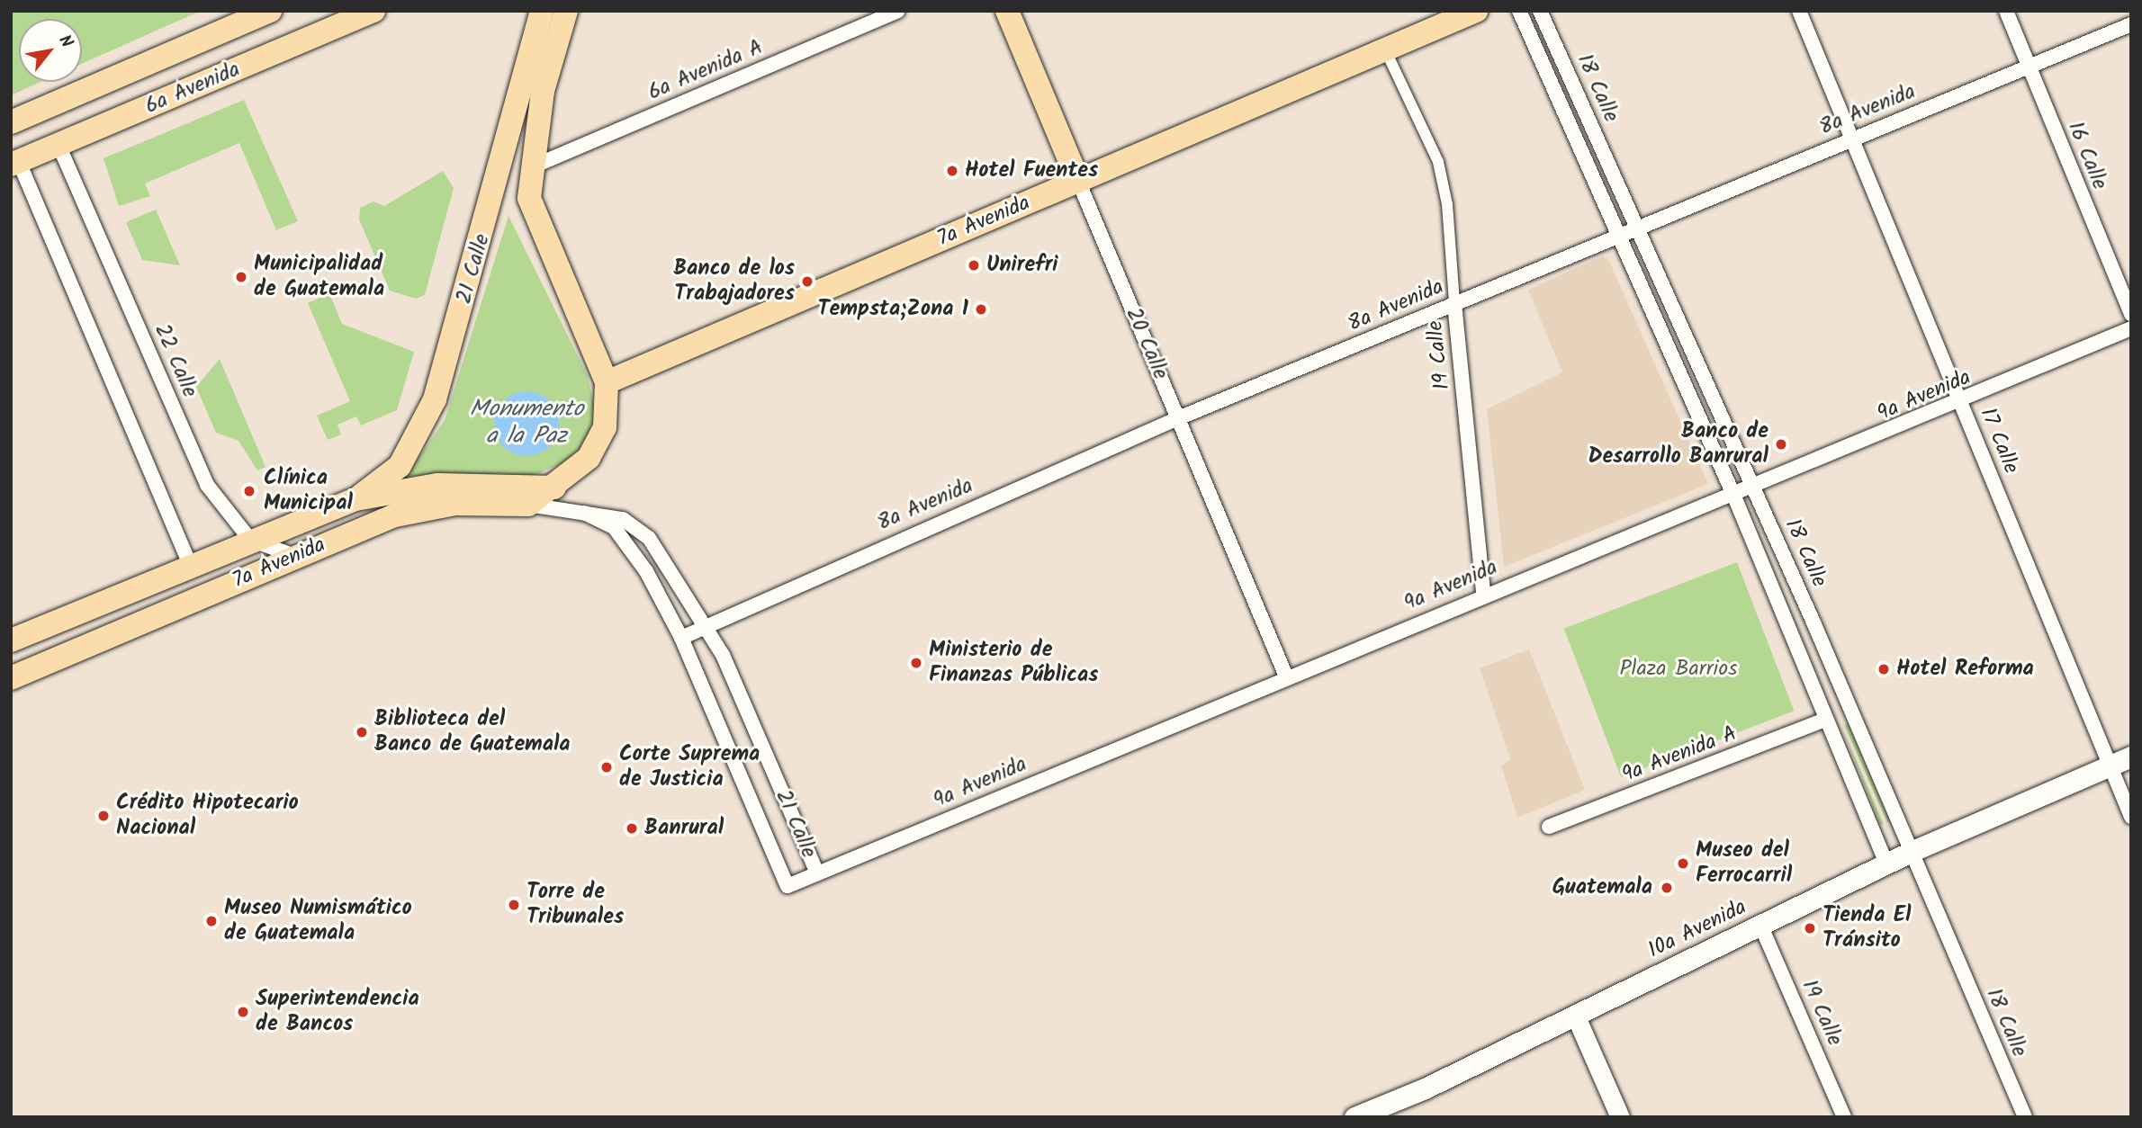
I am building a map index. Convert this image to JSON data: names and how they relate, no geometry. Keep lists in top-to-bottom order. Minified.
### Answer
{"streets":{"main road":["6a Avenida","7a Avenida","21 Calle","20 Calle","10a Avenida"],"street":["6a Avenida A","18 Calle","8a Avenida","16 Calle","19 Calle","22 Calle","9a Avenida","17 Calle","9a Avenida A"]},"crossings":[["6a Avenida","22 Calle"],["18 Calle","8a Avenida"],["18 Calle","9a Avenida"],["18 Calle","9a Avenida A"],["18 Calle","10a Avenida"],["8a Avenida","16 Calle"],["8a Avenida","21 Calle"],["8a Avenida","20 Calle"],["8a Avenida","19 Calle"],["8a Avenida","17 Calle"],["7a Avenida","21 Calle"],["7a Avenida","20 Calle"],["7a Avenida","19 Calle"],["7a Avenida","22 Calle"],["21 Calle","9a Avenida"],["20 Calle","9a Avenida"],["19 Calle","9a Avenida"],["19 Calle","10a Avenida"],["9a Avenida","17 Calle"],["17 Calle","10a Avenida"]],"water":["Monumento a la Paz"],"parks":["Plaza Barrios"],"places":["Hotel Fuentes","Unirefri","Municipalidad de Guatemala","Banco de los Trabajadores","Tempsta;Zona 1","Banco de Desarrollo Banrural","Clínica Municipal","Ministerio de Finanzas Públicas","Hotel Reforma","Biblioteca del Banco de Guatemala","Corte Suprema de Justicia","Crédito Hipotecario Nacional","Banrural","Museo del Ferrocarril","Guatemala","Torre de Tribunales","Museo Numismático de Guatemala","Tienda El Tránsito","Superintendencia de Bancos"],"north":"top right"}
